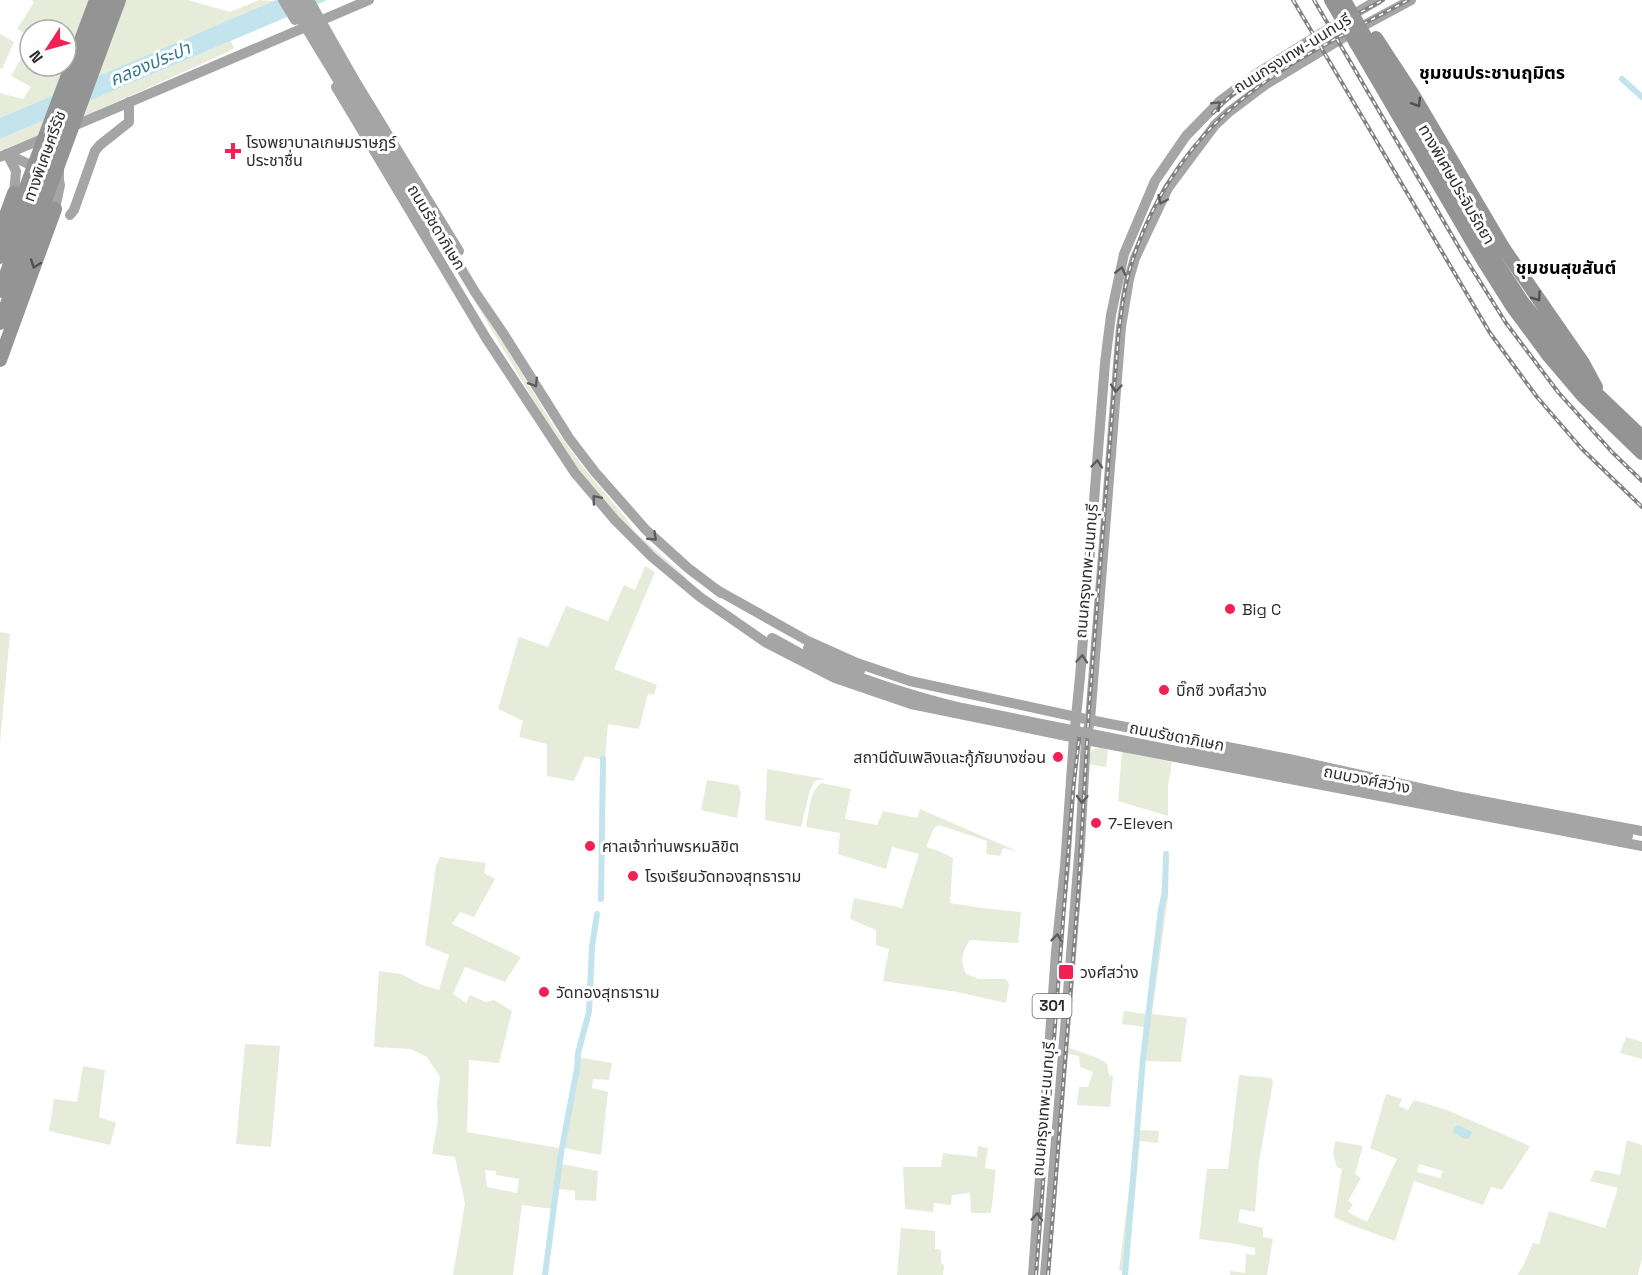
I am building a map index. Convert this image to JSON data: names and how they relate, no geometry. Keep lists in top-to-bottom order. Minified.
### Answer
{"streets":{"highway":["ทางพิเศษศรีรัช","ทางพิเศษประจิมรัถยา"],"main road":["ถนนกรุงเทพ-นนทบุรี","ถนนรัชดาภิเษก","ถนนวงศ์สว่าง","301"]},"crossings":[["ถนนกรุงเทพ-นนทบุรี","ถนนรัชดาภิเษก"],["ถนนกรุงเทพ-นนทบุรี","ถนนวงศ์สว่าง"],["ถนนรัชดาภิเษก","ถนนวงศ์สว่าง"]],"districts":["ชุมชนประชานฤมิตร","ชุมชนสุขสันต์"],"water":["คลองประปา"],"places":{"health":["โรงพยาบาลเกษมราษฎร์ ประชาชื่น"],"other":["Big C","บิ๊กซี วงศ์สว่าง","สถานีดับเพลิงและกู้ภัยบางซ่อน","7-Eleven","ศาลเจ้าท่านพรหมลิขิต","โรงเรียนวัดทองสุทธาราม","วัดทองสุทธาราม"],"transit":["วงศ์สว่าง"]},"north":"bottom left"}
